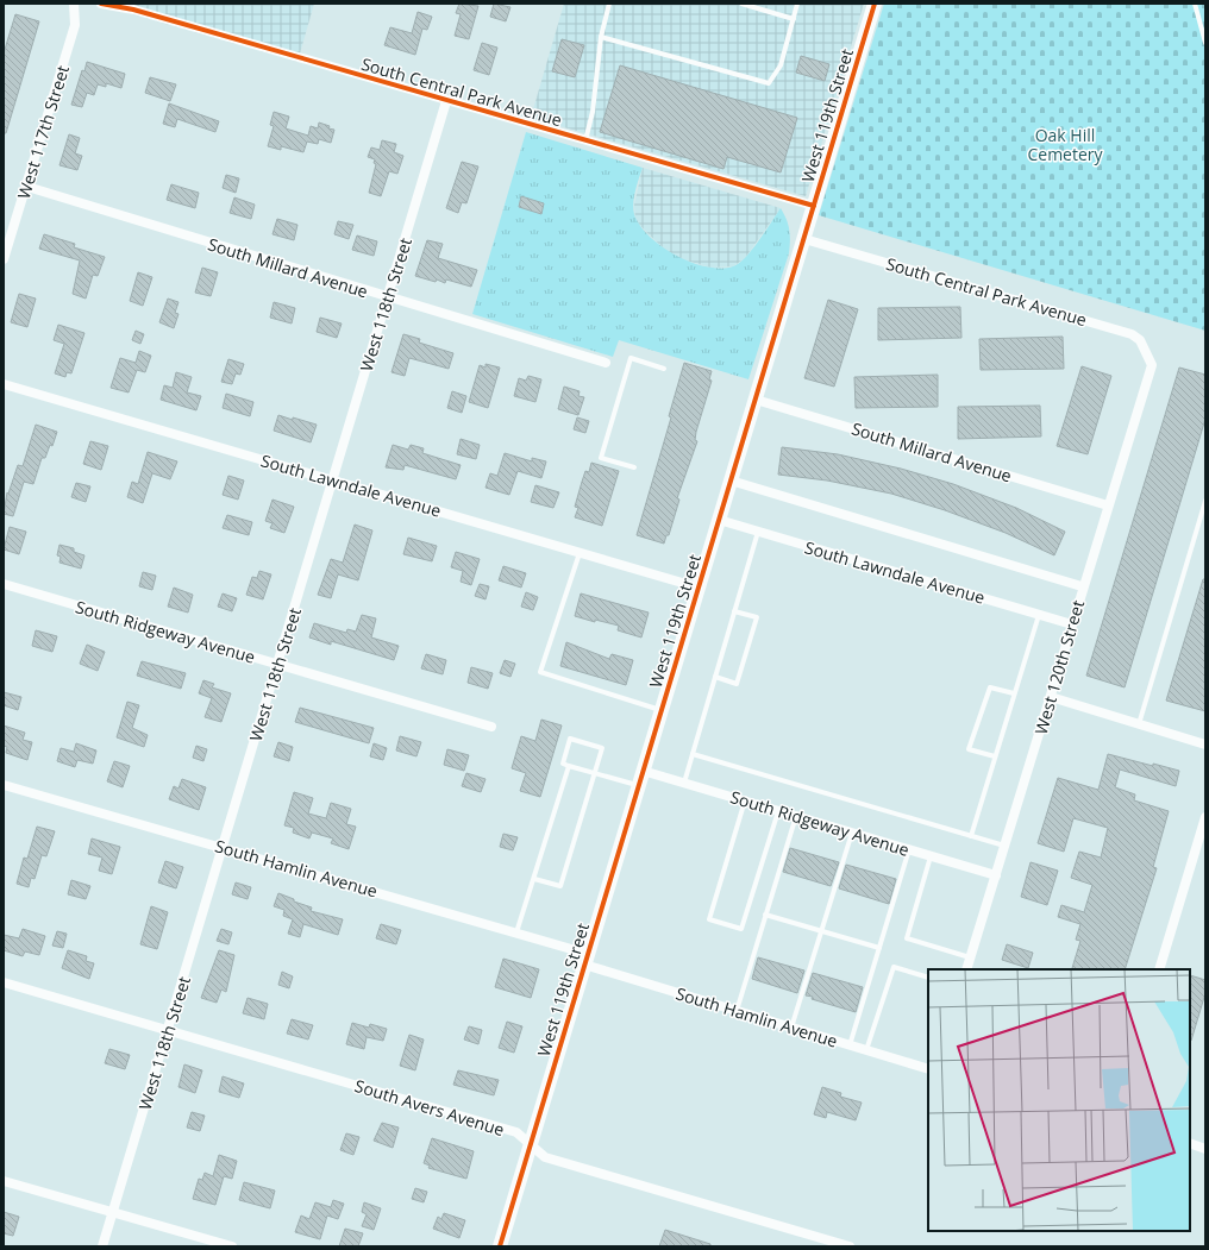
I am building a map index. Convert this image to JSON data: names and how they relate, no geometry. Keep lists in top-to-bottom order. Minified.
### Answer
{"streets":{"street":["South Central Park Avenue","West 119th Street","West 117th Street","South Millard Avenue","West 118th Street","South Lawndale Avenue","South Ridgeway Avenue","West 120th Street","South Hamlin Avenue","South Avers Avenue"]},"crossings":[["South Central Park Avenue","West 119th Street"],["South Central Park Avenue","West 118th Street"],["South Central Park Avenue","West 120th Street"],["West 119th Street","South Millard Avenue"],["West 119th Street","South Lawndale Avenue"],["West 119th Street","South Ridgeway Avenue"],["West 119th Street","South Hamlin Avenue"],["West 119th Street","South Avers Avenue"],["West 117th Street","South Millard Avenue"],["South Millard Avenue","West 118th Street"],["South Millard Avenue","West 120th Street"],["West 118th Street","South Lawndale Avenue"],["West 118th Street","South Ridgeway Avenue"],["West 118th Street","South Hamlin Avenue"],["West 118th Street","South Avers Avenue"],["South Lawndale Avenue","West 120th Street"],["South Ridgeway Avenue","West 120th Street"]],"parks":["Oak Hill Cemetery"]}
